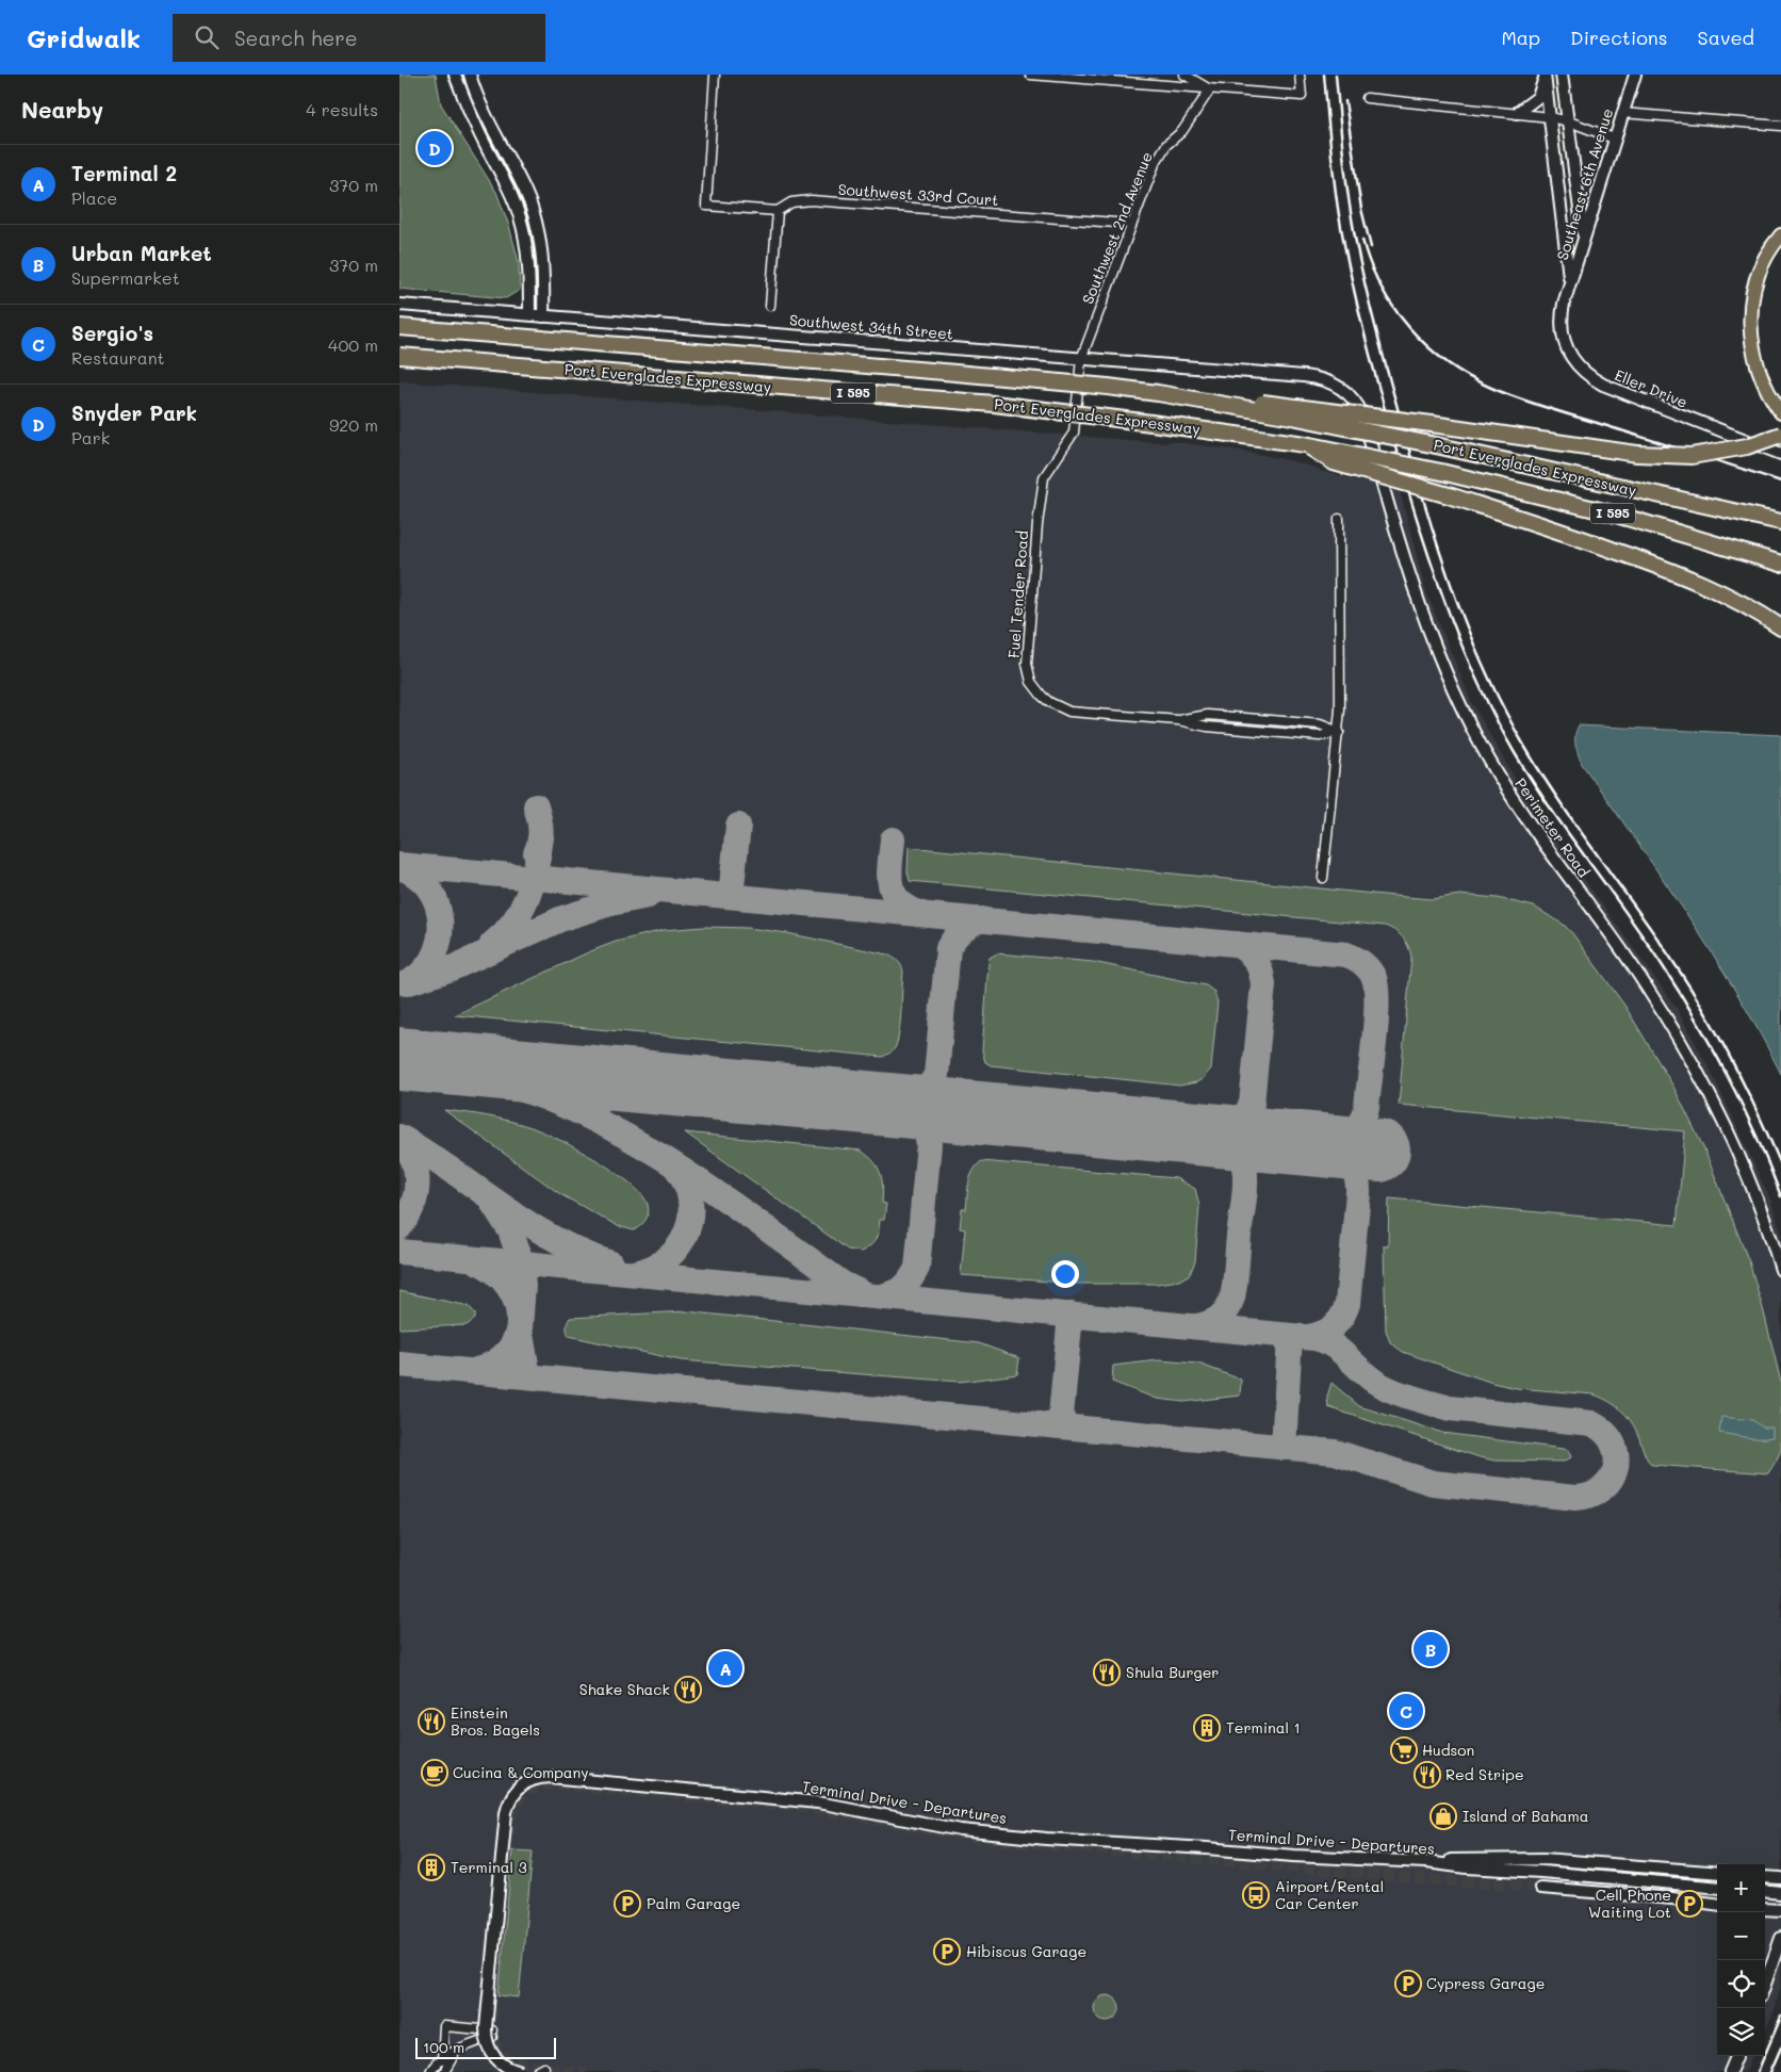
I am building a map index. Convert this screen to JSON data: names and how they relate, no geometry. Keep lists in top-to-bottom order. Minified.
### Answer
{"streets":{"highway":["Port Everglades Expressway","I 595"],"street":["Southeast 6th Avenue","Southwest 33rd Court","Southwest 2nd Avenue","Southwest 34th Street","Eller Drive","Fuel Tender Road","Perimeter Road","Terminal Drive - Departures"]},"crossings":[["Southeast 6th Avenue","Eller Drive"],["Southwest 33rd Court","Southwest 2nd Avenue"],["Southwest 2nd Avenue","Southwest 34th Street"],["Southwest 2nd Avenue","Fuel Tender Road"],["Southwest 34th Street","Fuel Tender Road"],["Southwest 34th Street","Perimeter Road"]],"places":{"restaurant":["Shula Burger","Shake Shack","Einstein Bros. Bagels","Red Stripe"],"building":["Terminal 1","Terminal 3"],"supermarket":["Hudson"],"cafe":["Cucina & Company"],"shop":["Island of Bahama"],"bus stop":["Airport/Rental Car Center"],"parking":["Palm Garage","Cell Phone Waiting Lot","Hibiscus Garage","Cypress Garage"]},"scale_bar":"100 m","page":{"header":"Gridwalk","search":"Search here","nav":["Map","Directions","Saved"],"heading":["Nearby","4 results"],"pins":["D","B","A","C"],"list":[{"mark":"A","name":"Terminal 2","note":"Place","value":"370 m"},{"mark":"B","name":"Urban Market","note":"Supermarket","value":"370 m"},{"mark":"C","name":"Sergio's","note":"Restaurant","value":"400 m"},{"mark":"D","name":"Snyder Park","note":"Park","value":"920 m"}],"map_buttons":["+","−"],"scale":"100 m"}}
